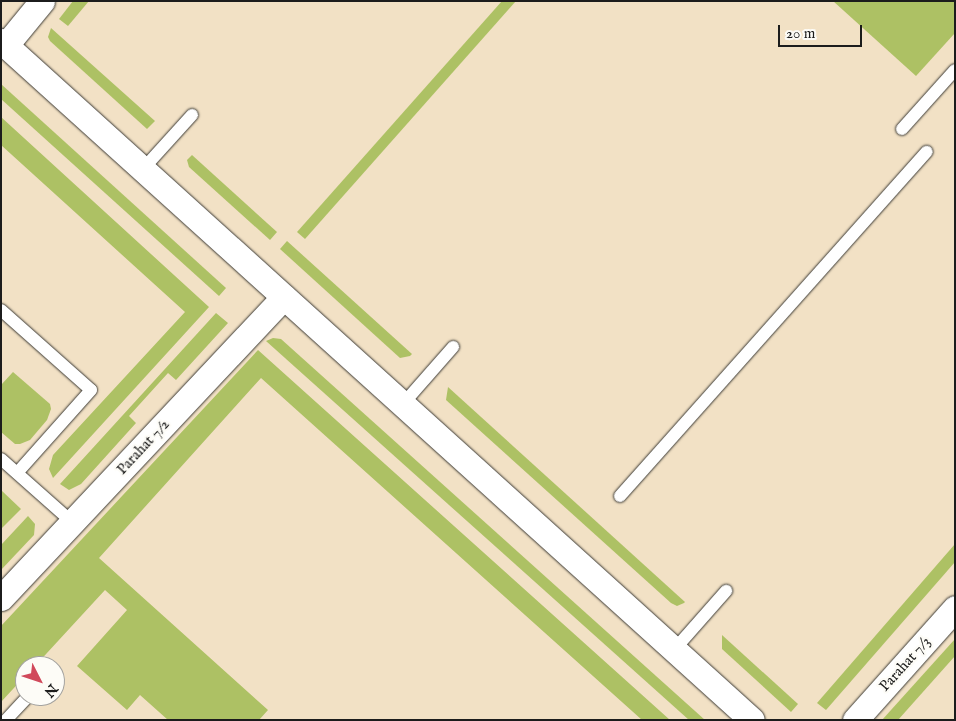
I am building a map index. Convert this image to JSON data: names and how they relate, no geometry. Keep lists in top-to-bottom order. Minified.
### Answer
{"streets":{"street":["Parahat 7/2","Parahat 7/3"]},"scale_bar":"20 m","north":"bottom right"}
